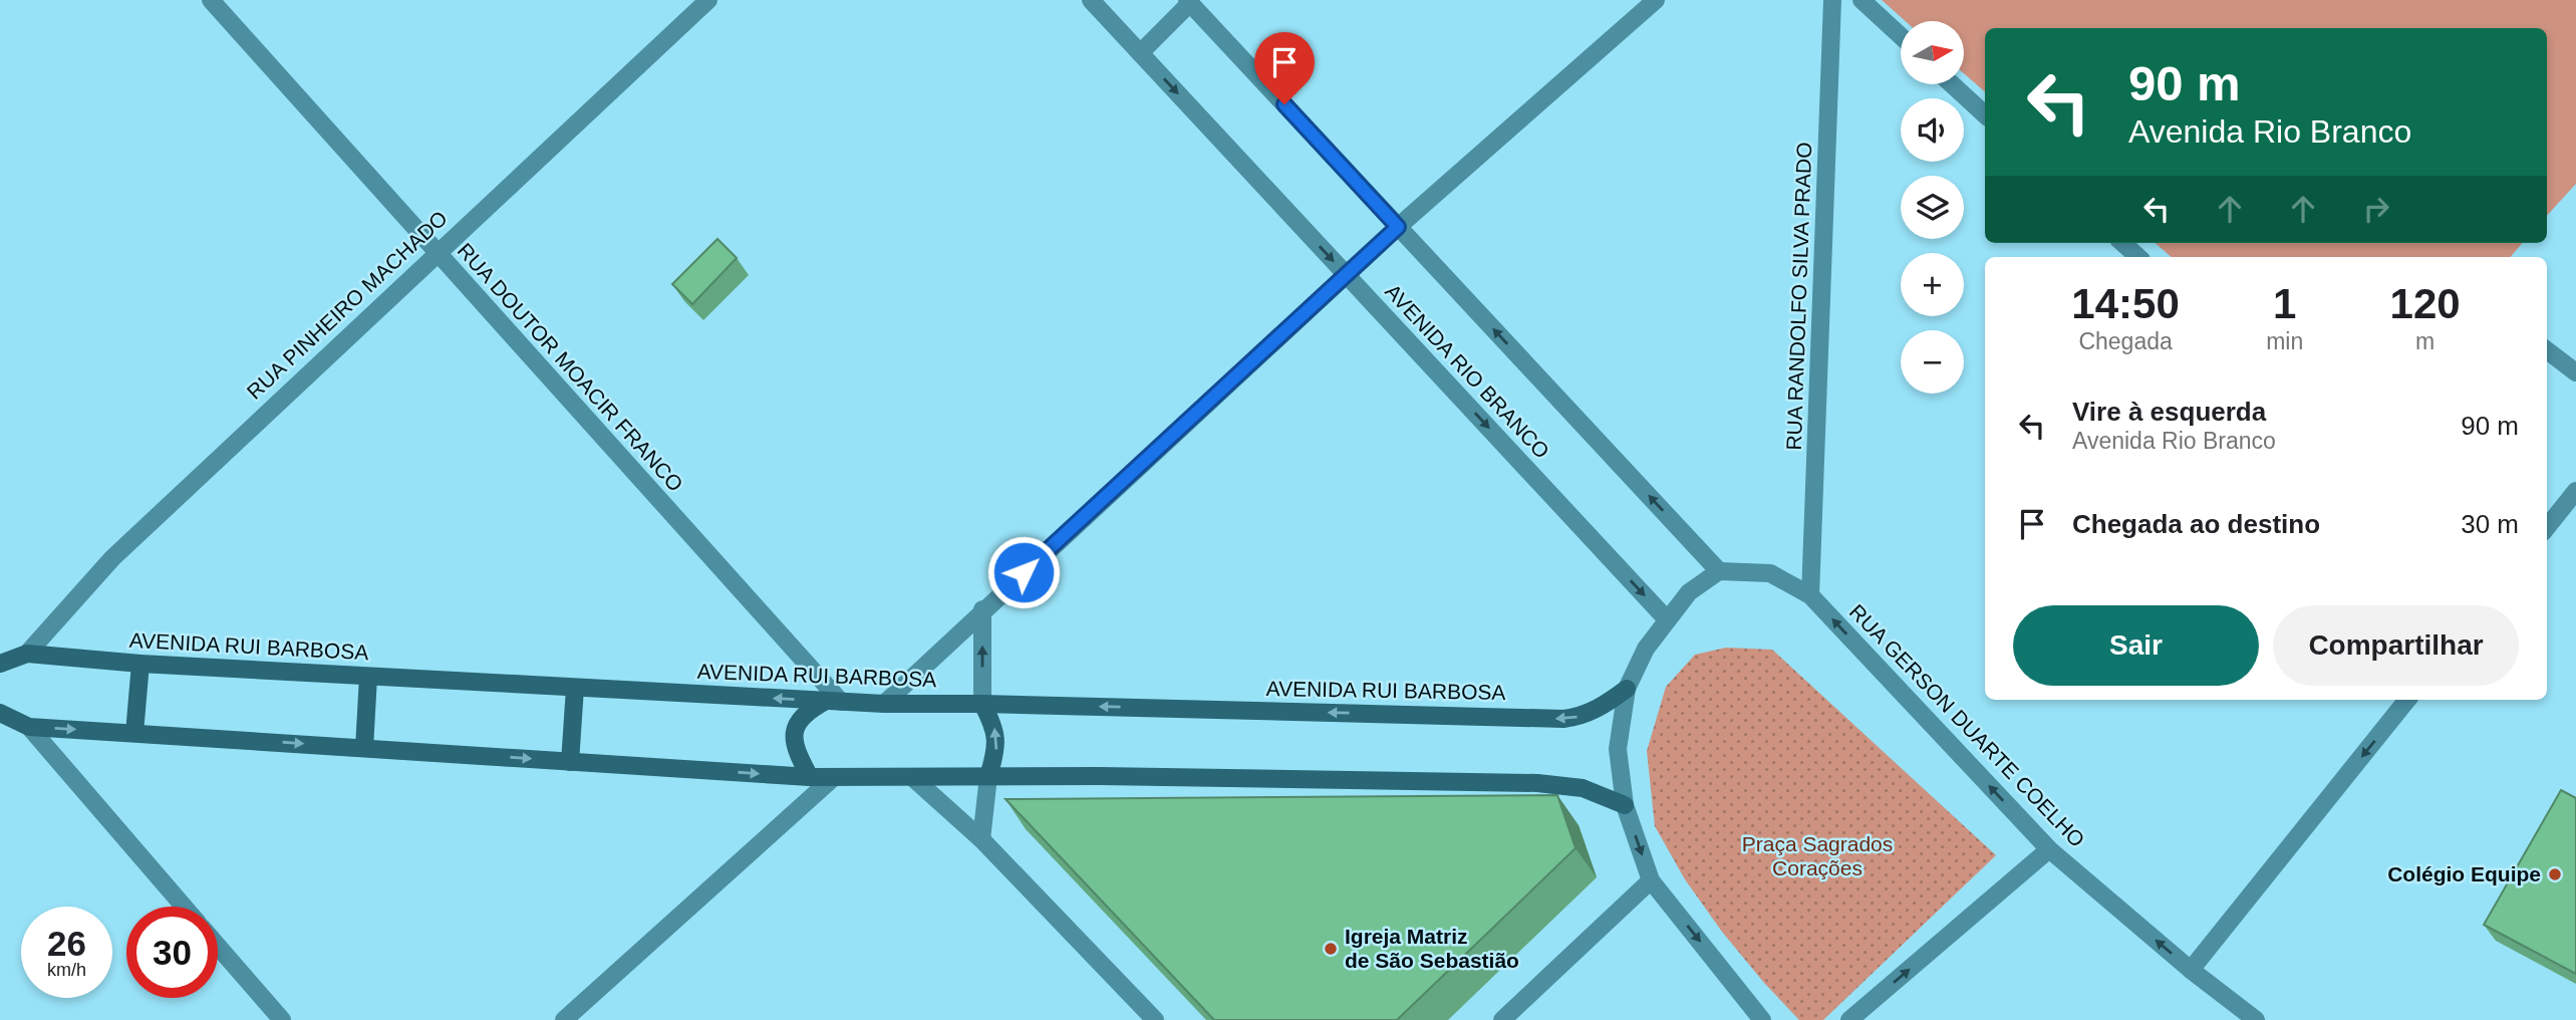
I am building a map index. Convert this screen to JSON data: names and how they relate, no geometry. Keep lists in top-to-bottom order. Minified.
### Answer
{"streets":{"main road":["AVENIDA RUI BARBOSA"],"street":["RUA RANDOLFO SILVA PRADO","RUA PINHEIRO MACHADO","RUA DOUTOR MOACIR FRANCO","AVENIDA RIO BRANCO","RUA GERSON DUARTE COELHO"]},"crossings":[["RUA RANDOLFO SILVA PRADO","RUA GERSON DUARTE COELHO"],["RUA PINHEIRO MACHADO","RUA DOUTOR MOACIR FRANCO"],["RUA PINHEIRO MACHADO","AVENIDA RUI BARBOSA"],["RUA DOUTOR MOACIR FRANCO","AVENIDA RUI BARBOSA"]],"one_way":["RUA GERSON DUARTE COELHO"],"parks":["Praça Sagrados Corações"],"places":["Colégio Equipe","Igreja Matriz de São Sebastião"],"north":"right","page":{"map_buttons":["+","−"],"turn":["90 m","Avenida Rio Branco"],"eta":["14:50","Chegada","1","min","120","m"],"list":[{"name":"Vire à esquerda","note":"Avenida Rio Branco","value":"90 m"},{"name":"Chegada ao destino","value":"30 m"}],"buttons":["Sair","Compartilhar"],"speed":"26 km/h","limit":"30"}}
